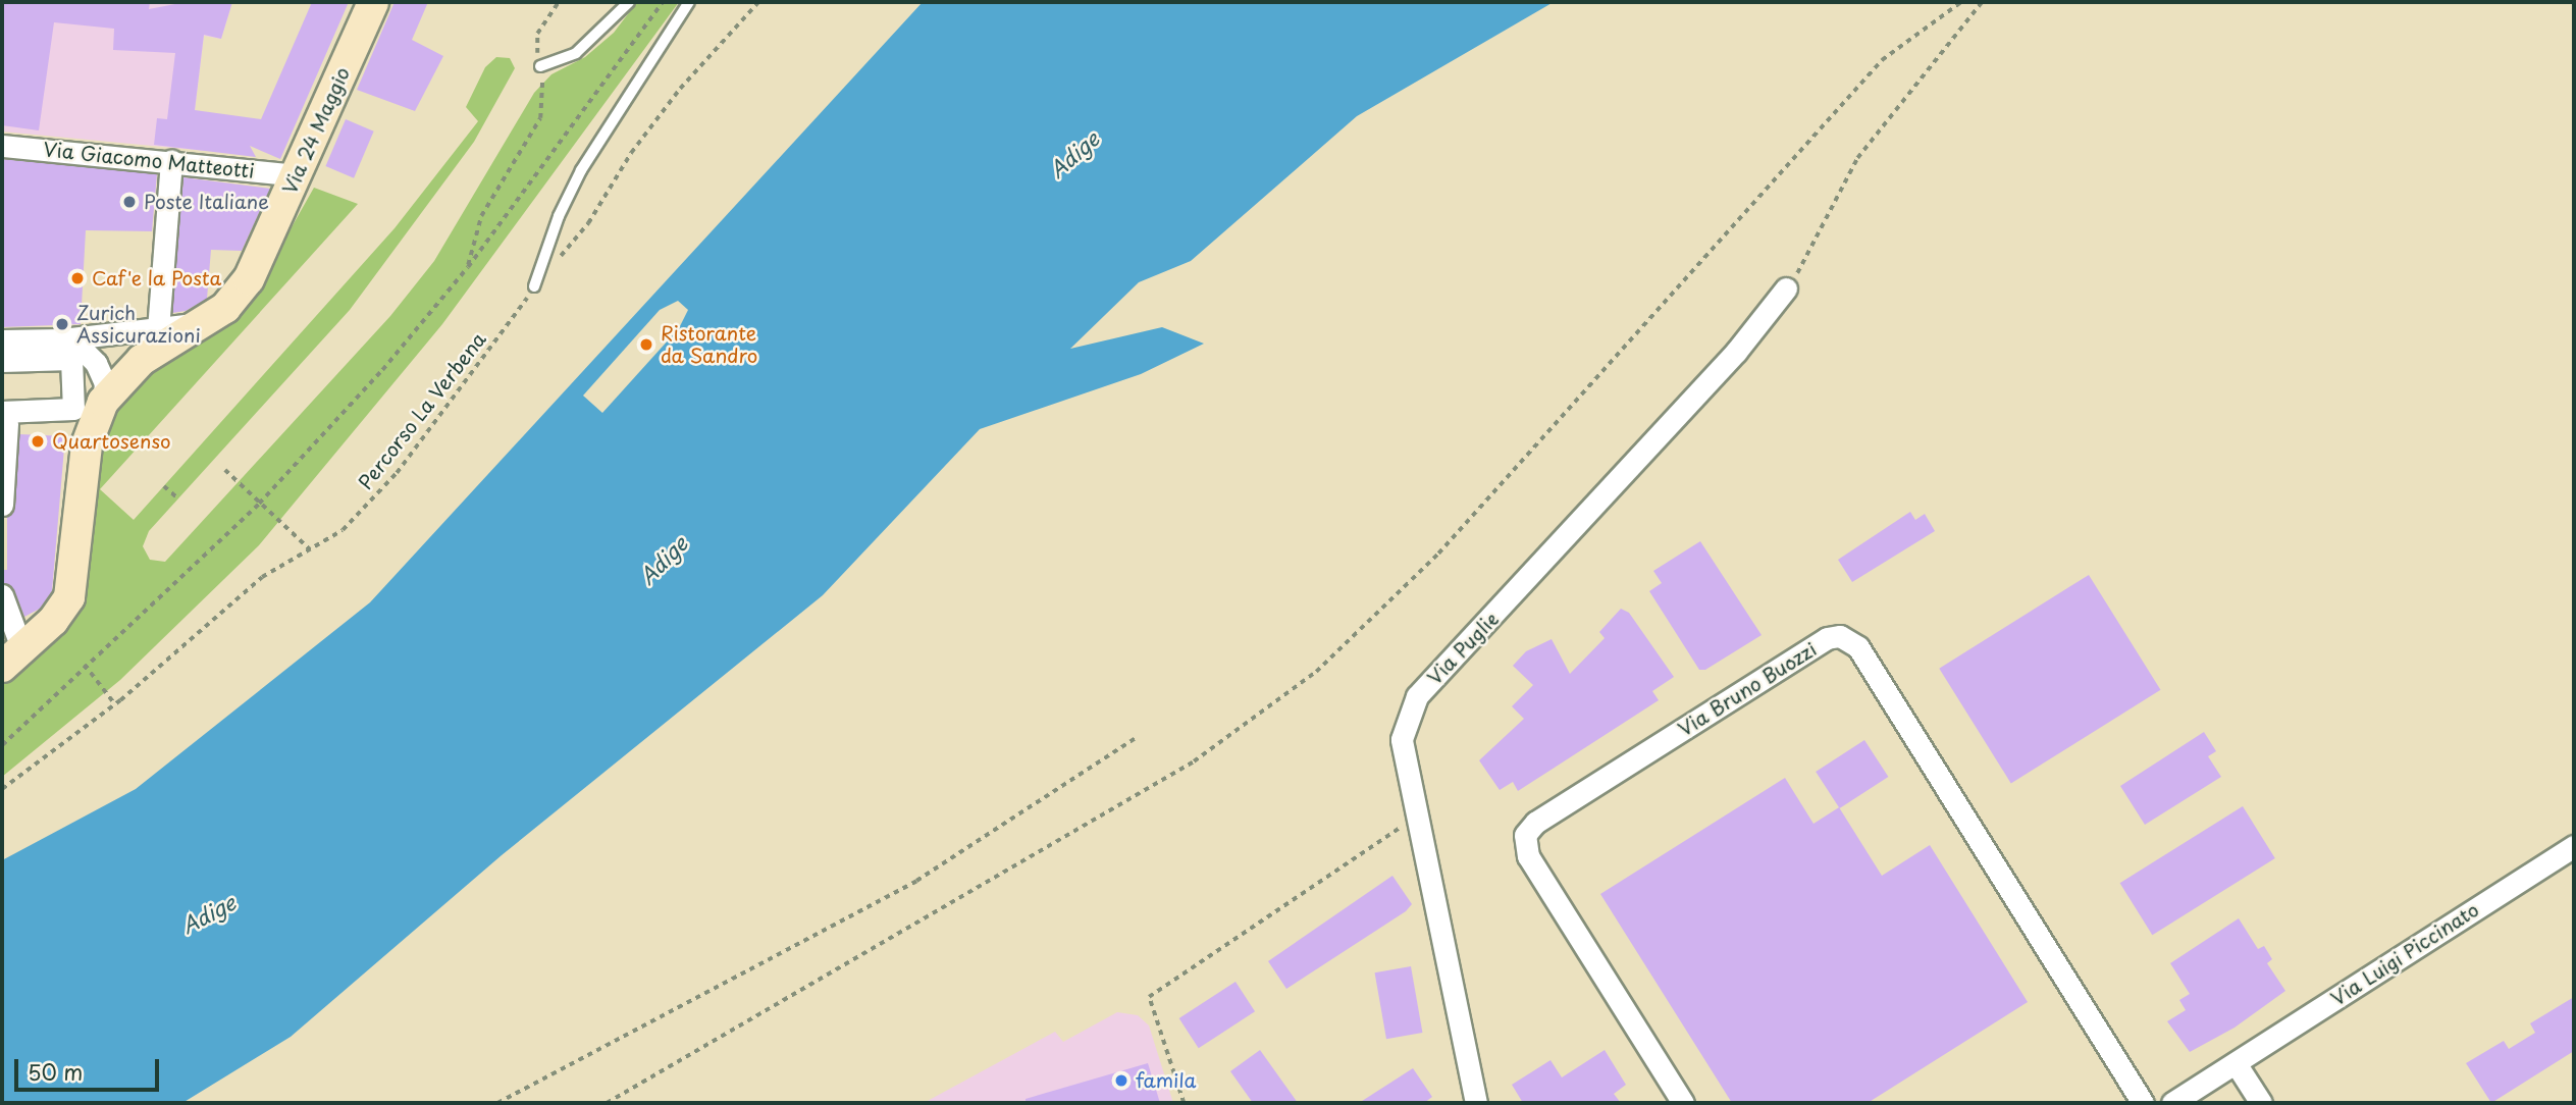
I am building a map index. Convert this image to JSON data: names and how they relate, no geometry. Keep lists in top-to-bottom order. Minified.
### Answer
{"streets":{"street":["Via 24 Maggio","Via Giacomo Matteotti","Via Puglie","Via Bruno Buozzi","Via Luigi Piccinato"],"path":["Percorso La Verbena"]},"crossings":[["Via 24 Maggio","Via Giacomo Matteotti"]],"water":["Adige"],"places":["Poste Italiane","Caf'e la Posta","Zurich Assicurazioni","Ristorante da Sandro","Quartosenso","famila"],"scale_bar":"50 m"}
